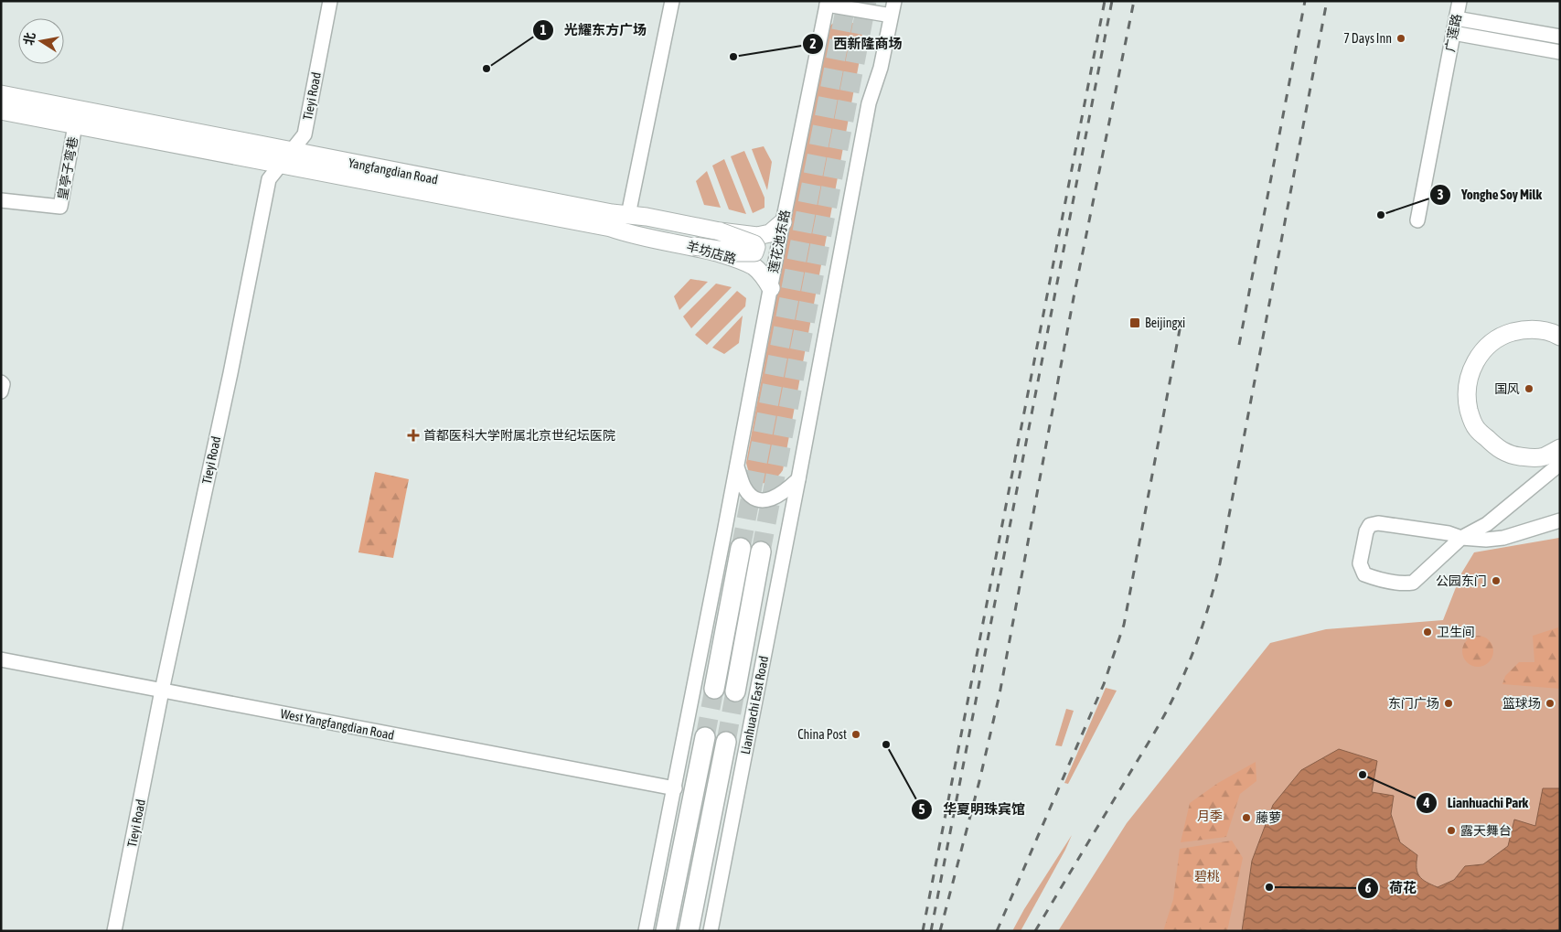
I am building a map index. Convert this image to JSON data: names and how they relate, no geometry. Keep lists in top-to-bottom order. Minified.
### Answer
{"streets":{"highway":["Lianhuachi East Road"],"main road":["Yangfangdian Road","羊坊店路"],"street":["广莲路","Tieyi Road","皇亭子弯巷","莲花池东路","West Yangfangdian Road"]},"crossings":[["Tieyi Road","Yangfangdian Road"],["Tieyi Road","West Yangfangdian Road"],["皇亭子弯巷","Yangfangdian Road"],["Yangfangdian Road","莲花池东路"],["Yangfangdian Road","羊坊店路"],["莲花池东路","羊坊店路"],["莲花池东路","West Yangfangdian Road"]],"parks":["月季","碧桃"],"places":{"other":["7 Days Inn","西新隆商场","光耀东方广场","Yonghe Soy Milk","国风","公园东门","卫生间","东门广场","篮球场","China Post","华夏明珠宾馆","Lianhuachi Park","藤萝","露天舞台","荷花"],"transit":["Beijingxi"],"health":["首都医科大学附属北京世纪坛医院"]},"north":"left"}
